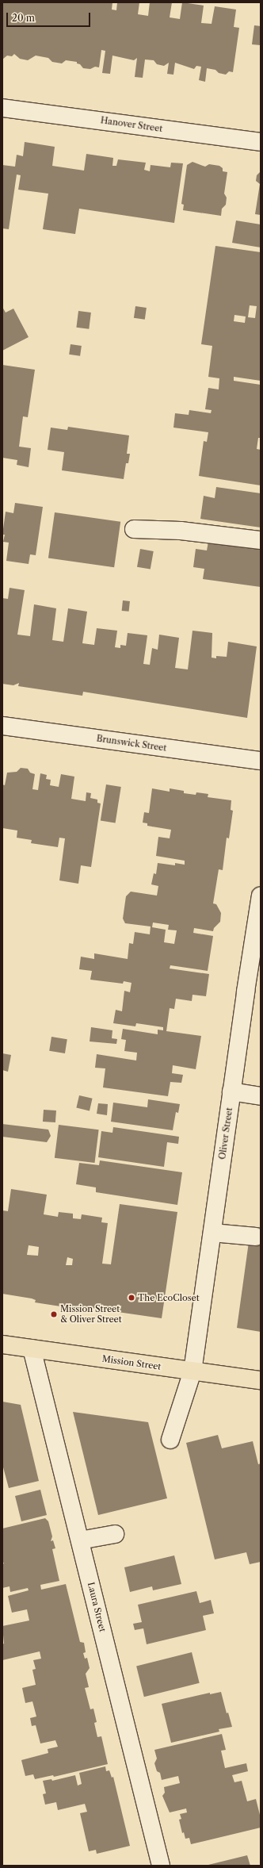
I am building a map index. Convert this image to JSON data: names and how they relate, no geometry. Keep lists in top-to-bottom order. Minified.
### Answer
{"streets":{"main road":["Mission Street"],"street":["Hanover Street","Brunswick Street","Oliver Street","Laura Street"]},"crossings":[["Oliver Street","Mission Street"],["Mission Street","Laura Street"]],"places":["The EcoCloset","Mission Street & Oliver Street"],"scale_bar":"20 m"}
